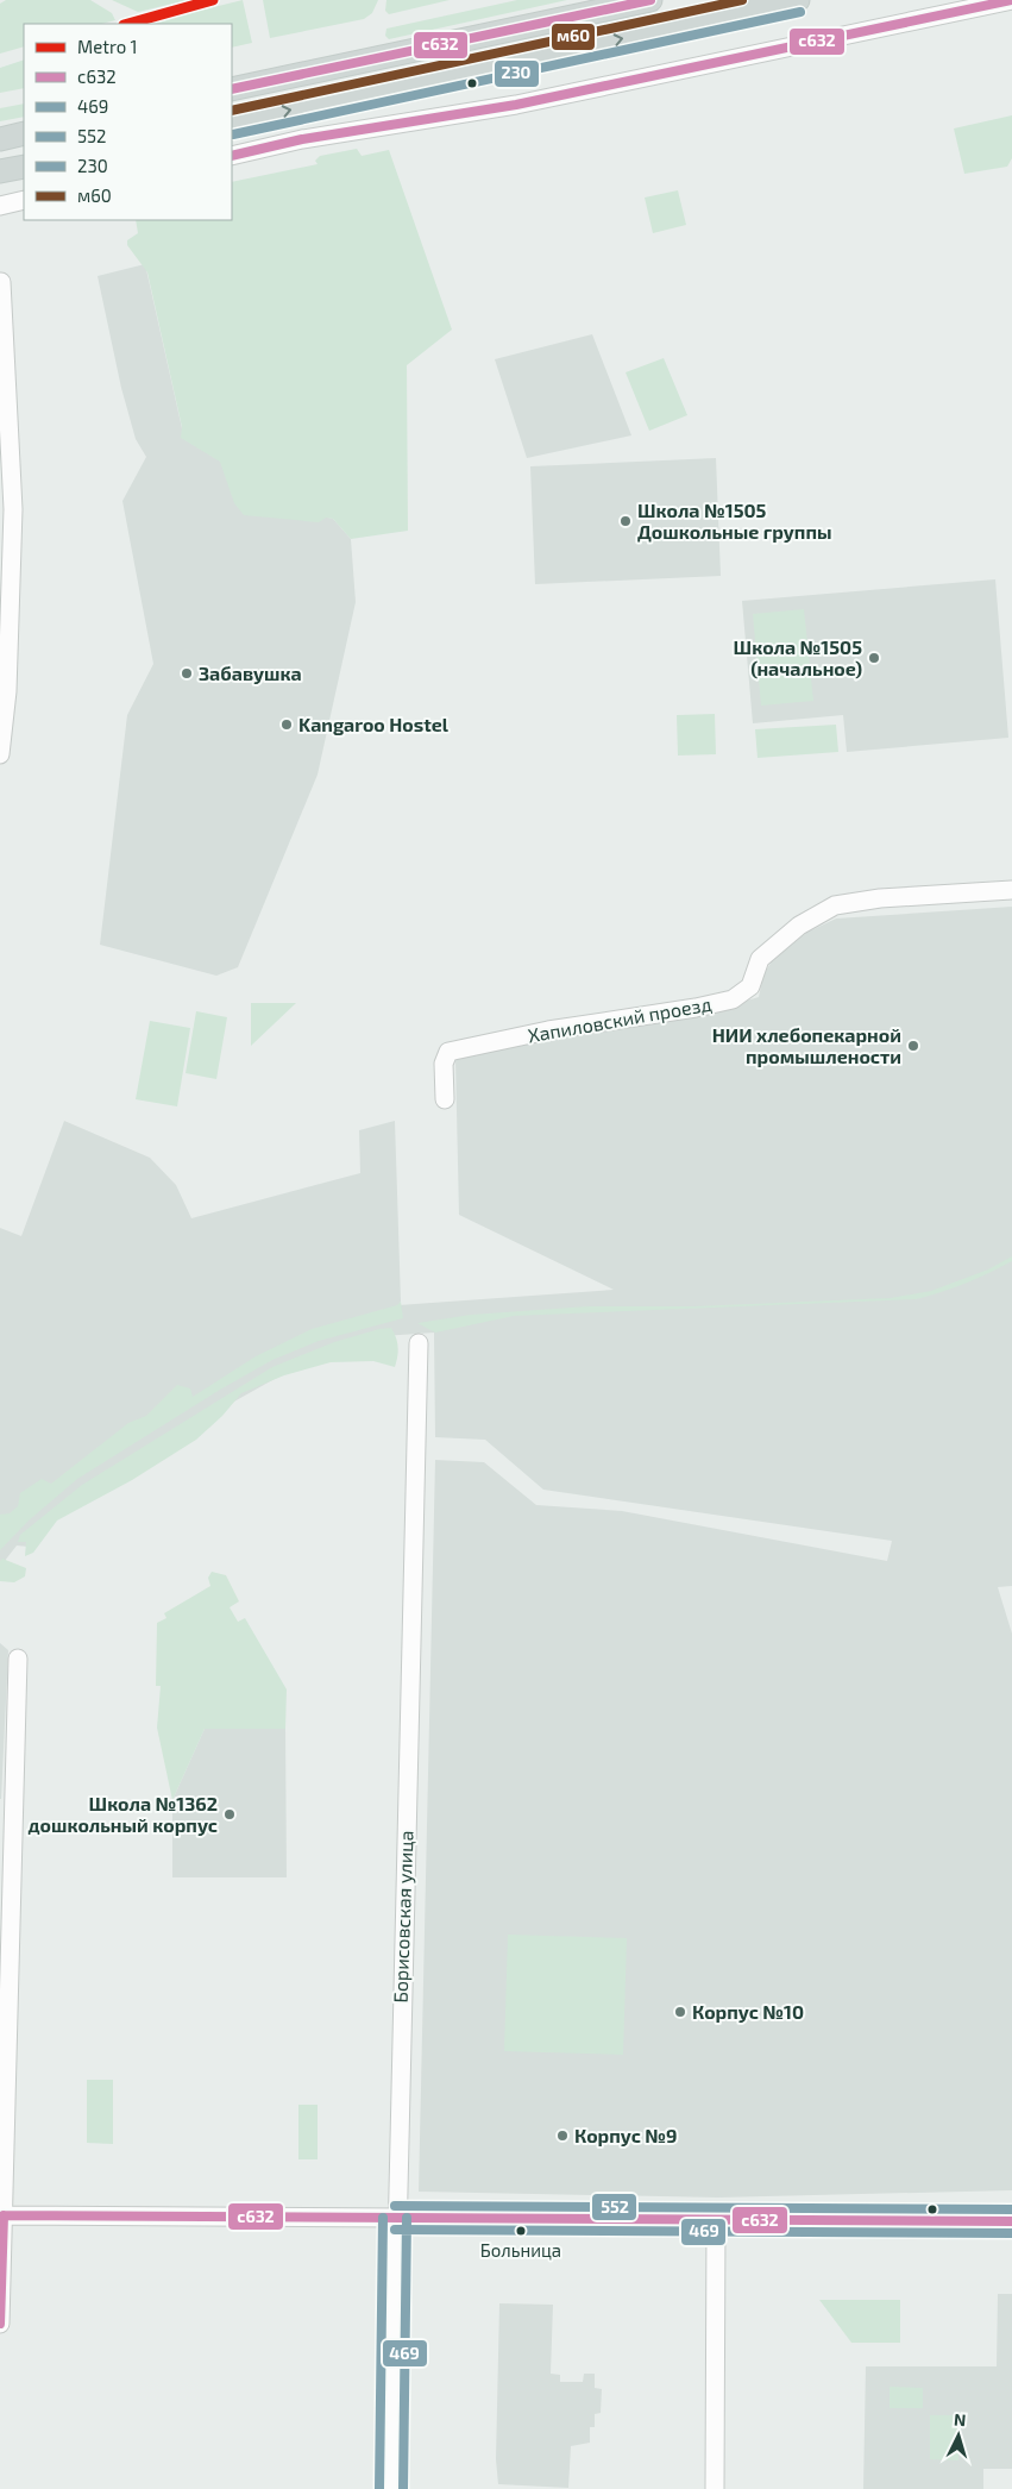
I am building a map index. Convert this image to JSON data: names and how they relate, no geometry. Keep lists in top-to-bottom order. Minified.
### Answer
{"streets":{"street":["Хапиловский проезд","Борисовская улица"]},"places":["Школа №1505 Дошкольные группы","Школа №1505 (начальное)","Забавушка","Kangaroo Hostel","НИИ хлебопекарной промышлености","Школа №1362 дошкольный корпус","Корпус №10","Корпус №9","Больница"],"lines":["metro line 1","transit line с632","transit line м60","transit line 230","transit line 552","transit line 469"],"legend":["Metro 1","с632","469","552","230","м60"],"north":"top"}
